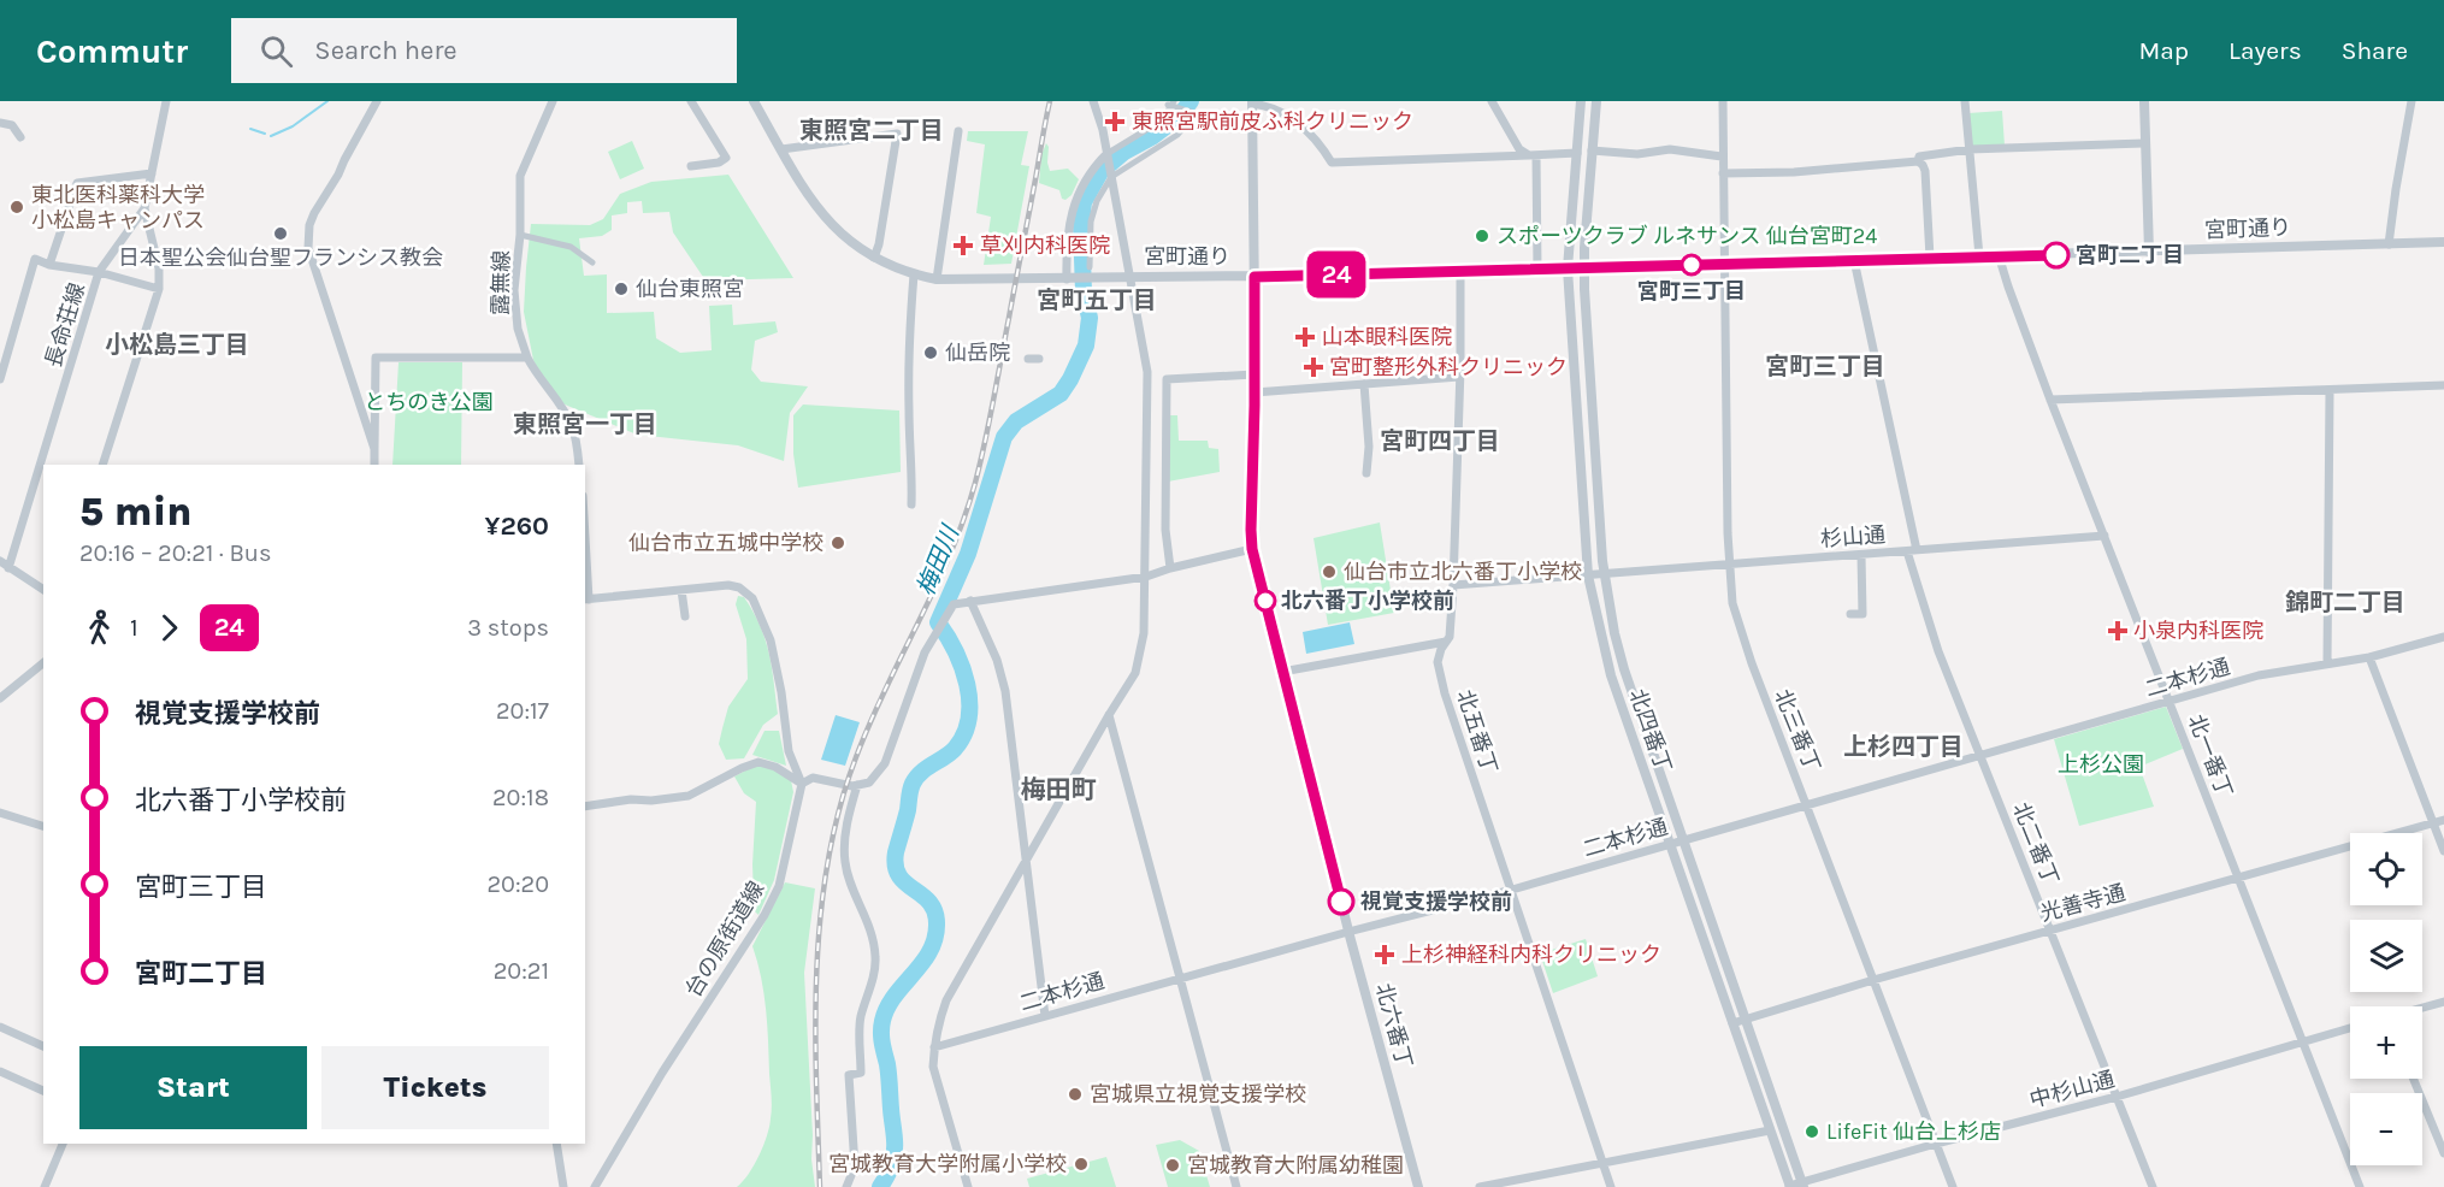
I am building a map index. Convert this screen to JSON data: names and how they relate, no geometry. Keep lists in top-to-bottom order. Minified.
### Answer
{"streets":{"street":["宮町通り","露無線","長命荘線","杉山通","二本杉通","北四番丁","北三番丁","北五番丁","北一番丁","北二番丁","光善寺通","台の原街道線","北六番丁","中杉山通"]},"crossings":[["宮町通り","北四番丁"],["宮町通り","北三番丁"],["宮町通り","北五番丁"],["宮町通り","北一番丁"],["宮町通り","北二番丁"],["宮町通り","北六番丁"],["杉山通","北四番丁"],["杉山通","北三番丁"],["杉山通","北五番丁"],["杉山通","北一番丁"],["杉山通","北二番丁"],["二本杉通","北四番丁"],["二本杉通","北三番丁"],["二本杉通","北五番丁"],["二本杉通","北一番丁"],["二本杉通","北二番丁"],["二本杉通","北六番丁"],["北四番丁","光善寺通"],["北四番丁","中杉山通"],["北三番丁","光善寺通"],["北三番丁","中杉山通"],["北一番丁","光善寺通"],["北一番丁","中杉山通"],["北二番丁","光善寺通"],["北二番丁","中杉山通"]],"districts":["東照宮二丁目","宮町五丁目","小松島三丁目","宮町三丁目","東照宮一丁目","宮町四丁目","錦町二丁目","上杉四丁目","梅田町"],"water":["梅田川"],"parks":["とちのき公園","上杉公園"],"places":{"health":["東照宮駅前皮ふ科クリニック","草刈内科医院","山本眼科医院","宮町整形外科クリニック","小泉内科医院","上杉神経科内科クリニック"],"other":["東北医科薬科大学 小松島キャンパス","日本聖公会仙台聖フランシス教会","スポーツクラブ ルネサンス 仙台宮町24","宮町二丁目","宮町三丁目","仙台東照宮","仙岳院","仙台市立五城中学校","仙台市立北六番丁小学校","北六番丁小学校前","視覚支援学校前","宮城県立視覚支援学校","LifeFit 仙台上杉店","宮城教育大学附属小学校","宮城教育大附属幼稚園"]},"lines":["bus line 24"],"page":{"header":"Commutr","search":"Search here","nav":["Map","Layers","Share"],"on_map":"24","heading":["5 min","20:16 – 20:21 · Bus","¥260"],"legs":["1","24","3 stops"],"list":[{"name":"視覚支援学校前","value":"20:17"},{"name":"北六番丁小学校前","value":"20:18"},{"name":"宮町三丁目","value":"20:20"},{"name":"宮町二丁目","value":"20:21"}],"map_buttons":["+","−"],"buttons":["Start","Tickets"]}}
